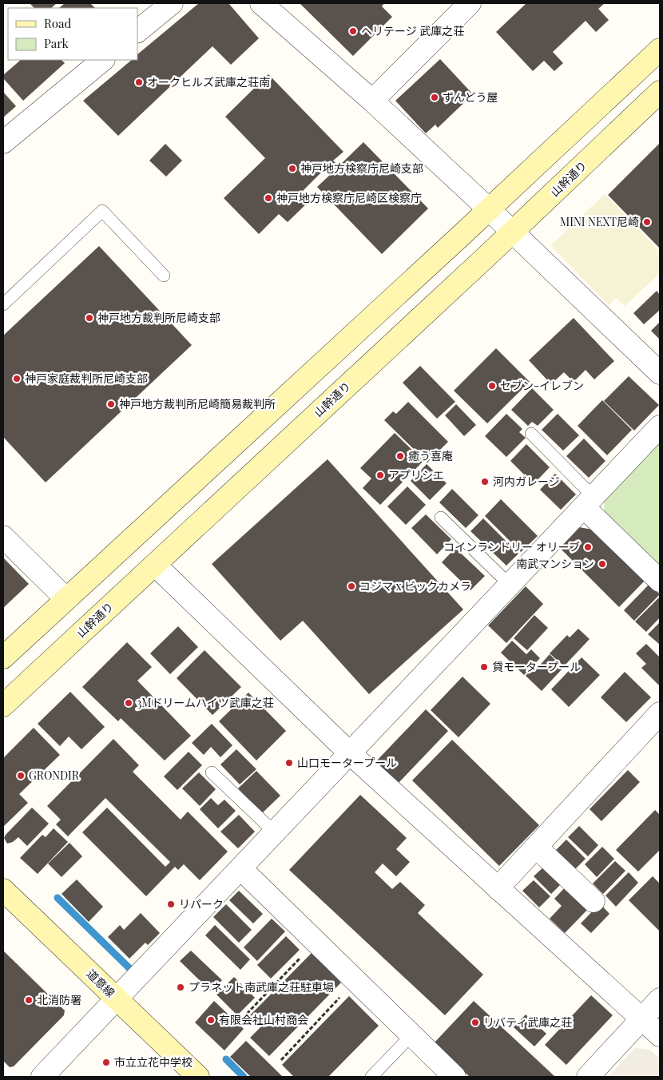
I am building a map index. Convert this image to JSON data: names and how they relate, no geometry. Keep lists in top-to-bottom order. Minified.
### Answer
{"streets":{"street":["山幹通り","道意線"]},"places":["ヘリテージ 武庫之荘","オークヒルズ武庫之荘南","ずんどう屋","神戸地方検察庁尼崎支部","神戸地方検察庁尼崎区検察庁","MINI NEXT尼崎","神戸地方裁判所尼崎支部","神戸家庭裁判所尼崎支部","セブン-イレブン","神戸地方裁判所尼崎簡易裁判所","癒う喜庵","アプリシエ","河内ガレージ","コインランドリー オリーブ","南武マンション","コジマ x ビックカメラ","貸モータープール","3Mドリームハイツ武庫之荘","山口モータープール","GRONDIR","リパーク","プラネット南武庫之荘駐車場","北消防署","有限会社山村商会","リバティ武庫之荘","市立立花中学校"],"legend":["Road","Park"]}
